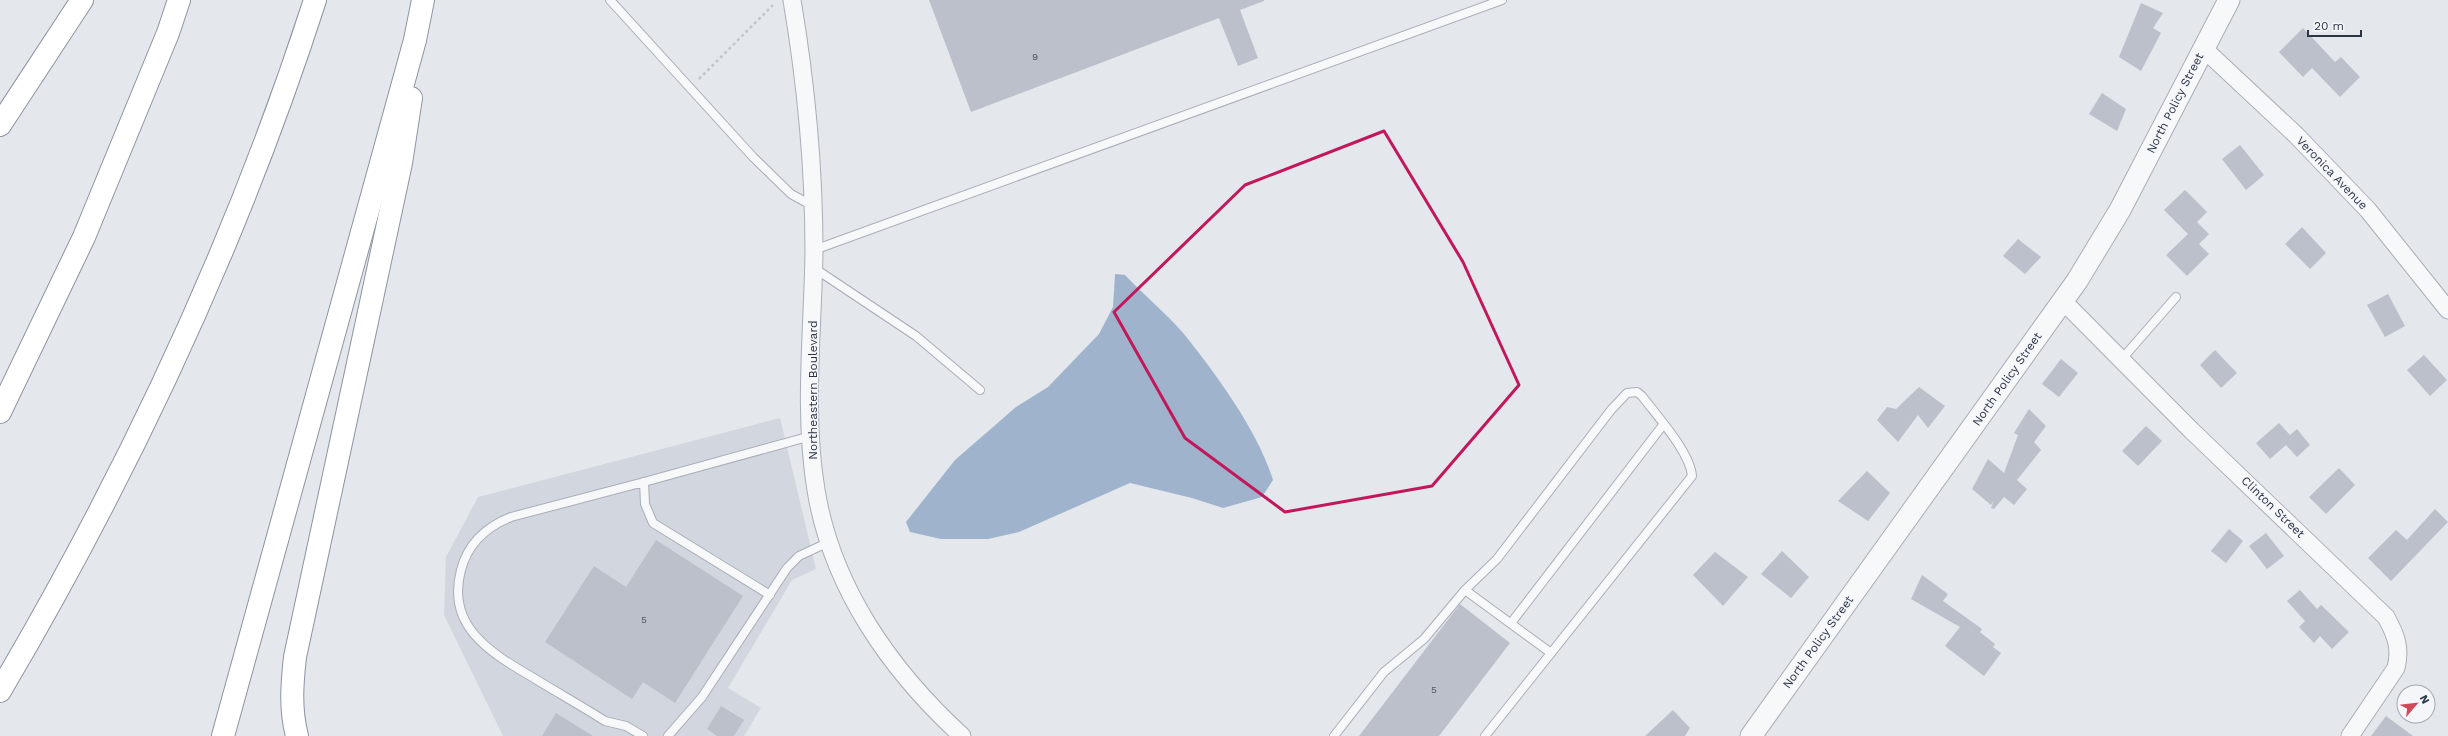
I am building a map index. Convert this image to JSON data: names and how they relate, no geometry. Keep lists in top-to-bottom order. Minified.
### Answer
{"streets":{"street":["North Policy Street","Veronica Avenue","Northeastern Boulevard","Clinton Street"]},"crossings":[["North Policy Street","Veronica Avenue"],["North Policy Street","Clinton Street"]],"house_numbers":["9","5","5"],"scale_bar":"20 m","north":"top right"}
